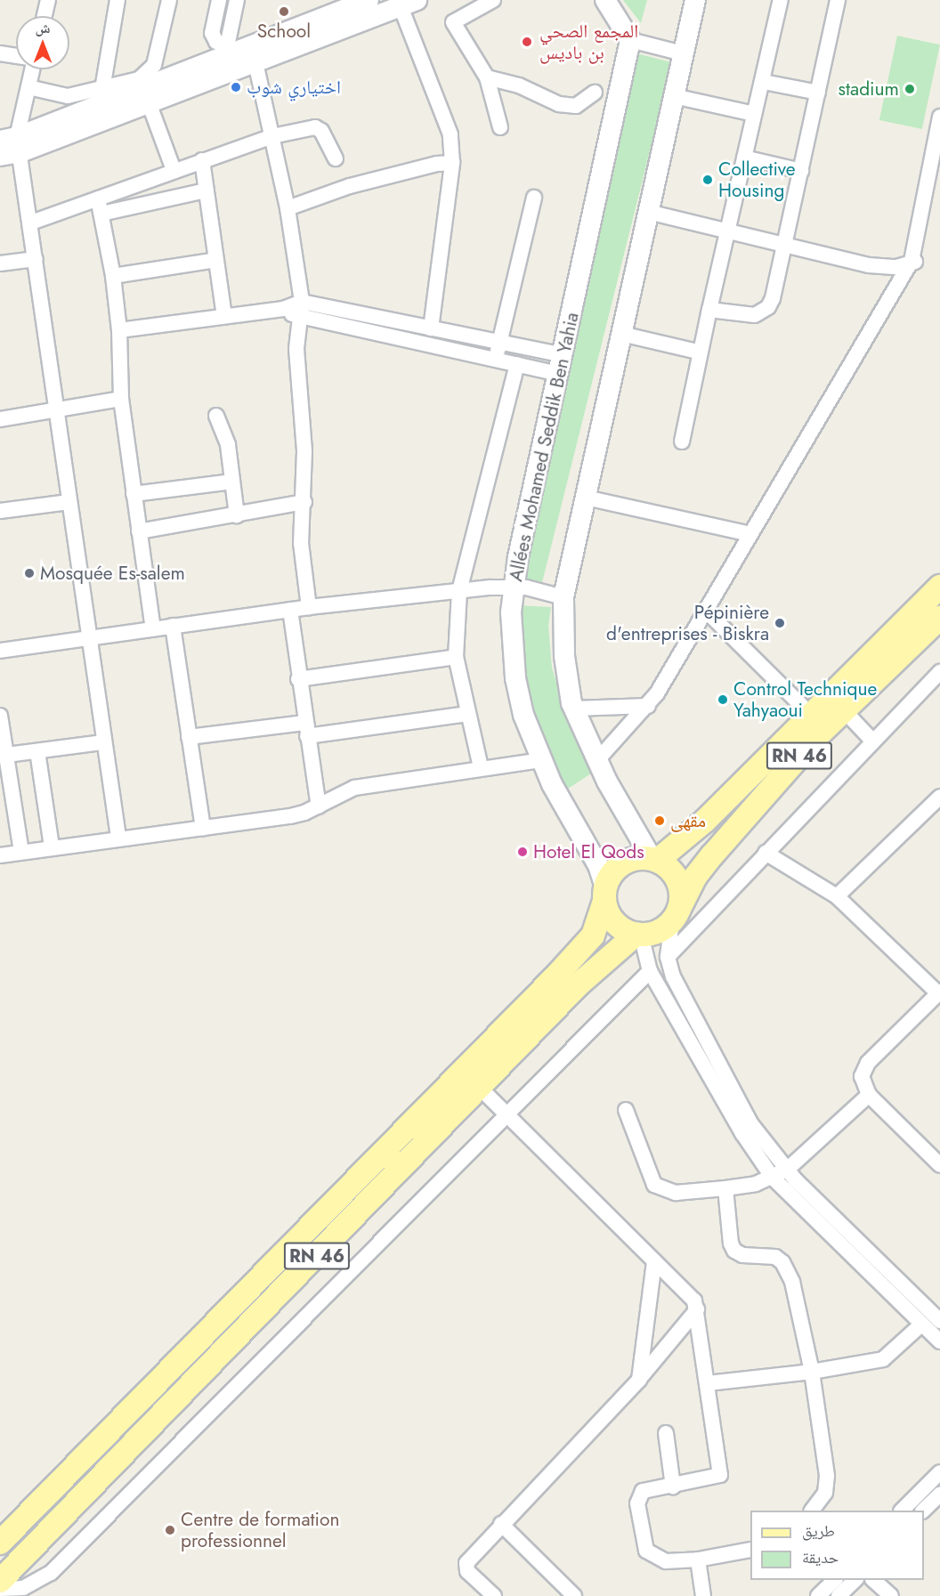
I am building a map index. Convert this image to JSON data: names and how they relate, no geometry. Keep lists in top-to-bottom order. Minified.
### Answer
{"streets":{"main road":["RN 46"],"street":["Allées Mohamed Seddik Ben Yahia"]},"crossings":[["Allées Mohamed Seddik Ben Yahia","RN 46"]],"places":["School","المجمع الصحي بن باديس","اختياري شوب","stadium","Collective Housing","Mosquée Es-salem","Pépinière d'entreprises - Biskra","Control Technique Yahyaoui","مقهى","Hotel El Qods","Centre de formation professionnel"],"legend":["طريق","حديقة"],"north":"top"}
